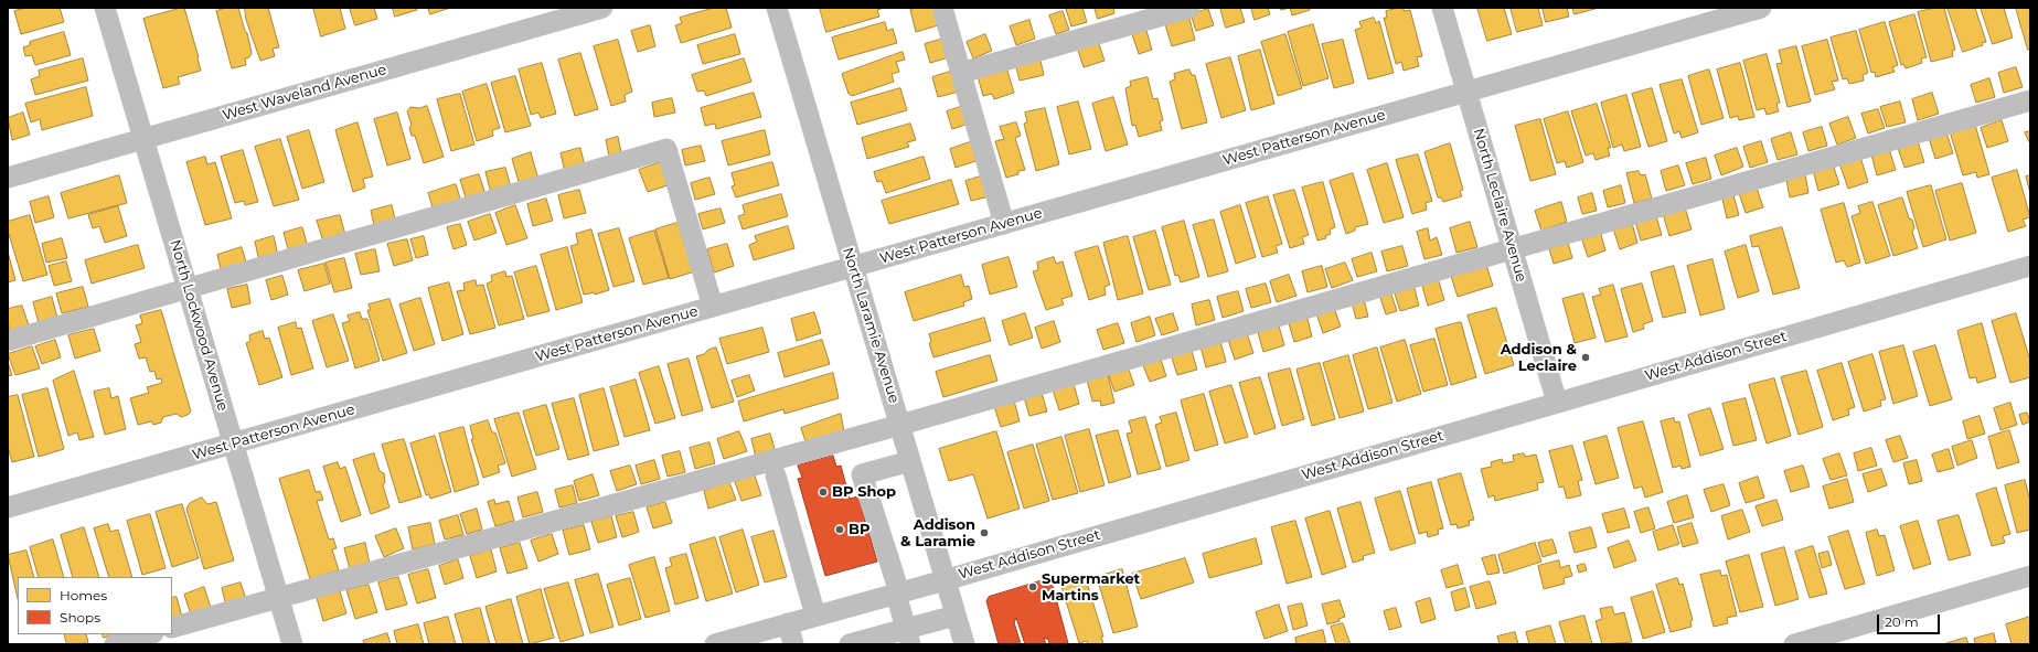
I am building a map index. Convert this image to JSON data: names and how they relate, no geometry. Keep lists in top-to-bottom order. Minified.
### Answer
{"streets":{"street":["West Waveland Avenue","West Patterson Avenue","North Leclaire Avenue","North Lockwood Avenue","North Laramie Avenue","West Addison Street"]},"crossings":[["West Waveland Avenue","North Lockwood Avenue"],["West Patterson Avenue","North Leclaire Avenue"],["West Patterson Avenue","North Lockwood Avenue"],["West Patterson Avenue","North Laramie Avenue"],["North Leclaire Avenue","West Addison Street"],["North Laramie Avenue","West Addison Street"]],"places":["Addison & Leclaire","BP Shop","BP","Addison & Laramie","Supermarket Martins"],"legend":["Homes","Shops"],"scale_bar":"20 m"}
